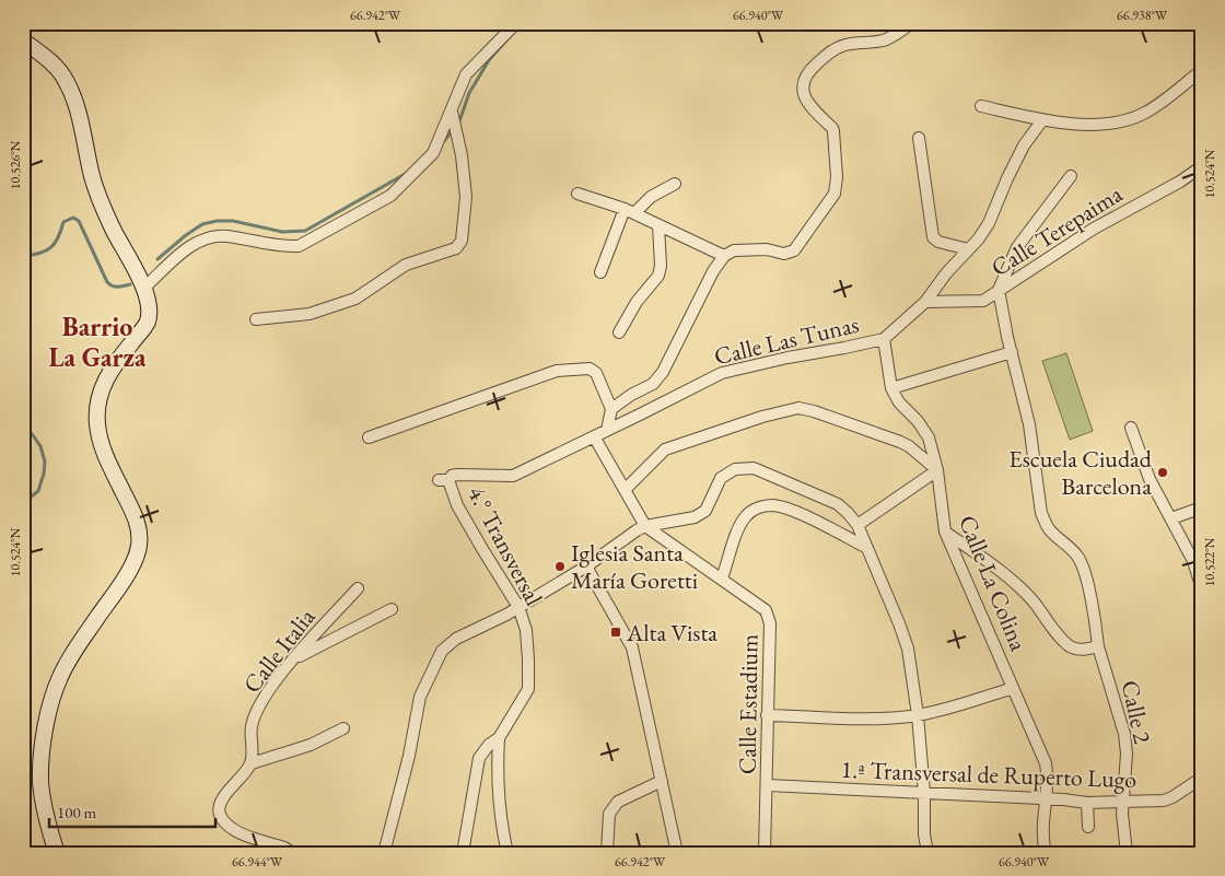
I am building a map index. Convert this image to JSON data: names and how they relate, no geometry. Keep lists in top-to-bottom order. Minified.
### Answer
{"streets":{"street":["Calle Terepaima","Calle Las Tunas","4.° Transversal","Calle La Colina","Calle Italia","Calle Estadium","Calle 2","1.ª Transversal de Ruperto Lugo"]},"crossings":[["Calle Terepaima","Calle Las Tunas"],["Calle Terepaima","Calle 2"],["Calle Las Tunas","4.° Transversal"],["Calle Las Tunas","Calle Estadium"],["Calle La Colina","1.ª Transversal de Ruperto Lugo"],["Calle Estadium","1.ª Transversal de Ruperto Lugo"],["Calle 2","1.ª Transversal de Ruperto Lugo"]],"districts":["Barrio La Garza"],"places":{"other":["Escuela Ciudad Barcelona","Iglesia Santa María Goretti"],"transit":["Alta Vista"]},"scale_bar":"100 m","coordinates":["66.942°W","66.940°W","66.938°W","10.526°N","10.524°N","10.522°N","66.944°W"]}
